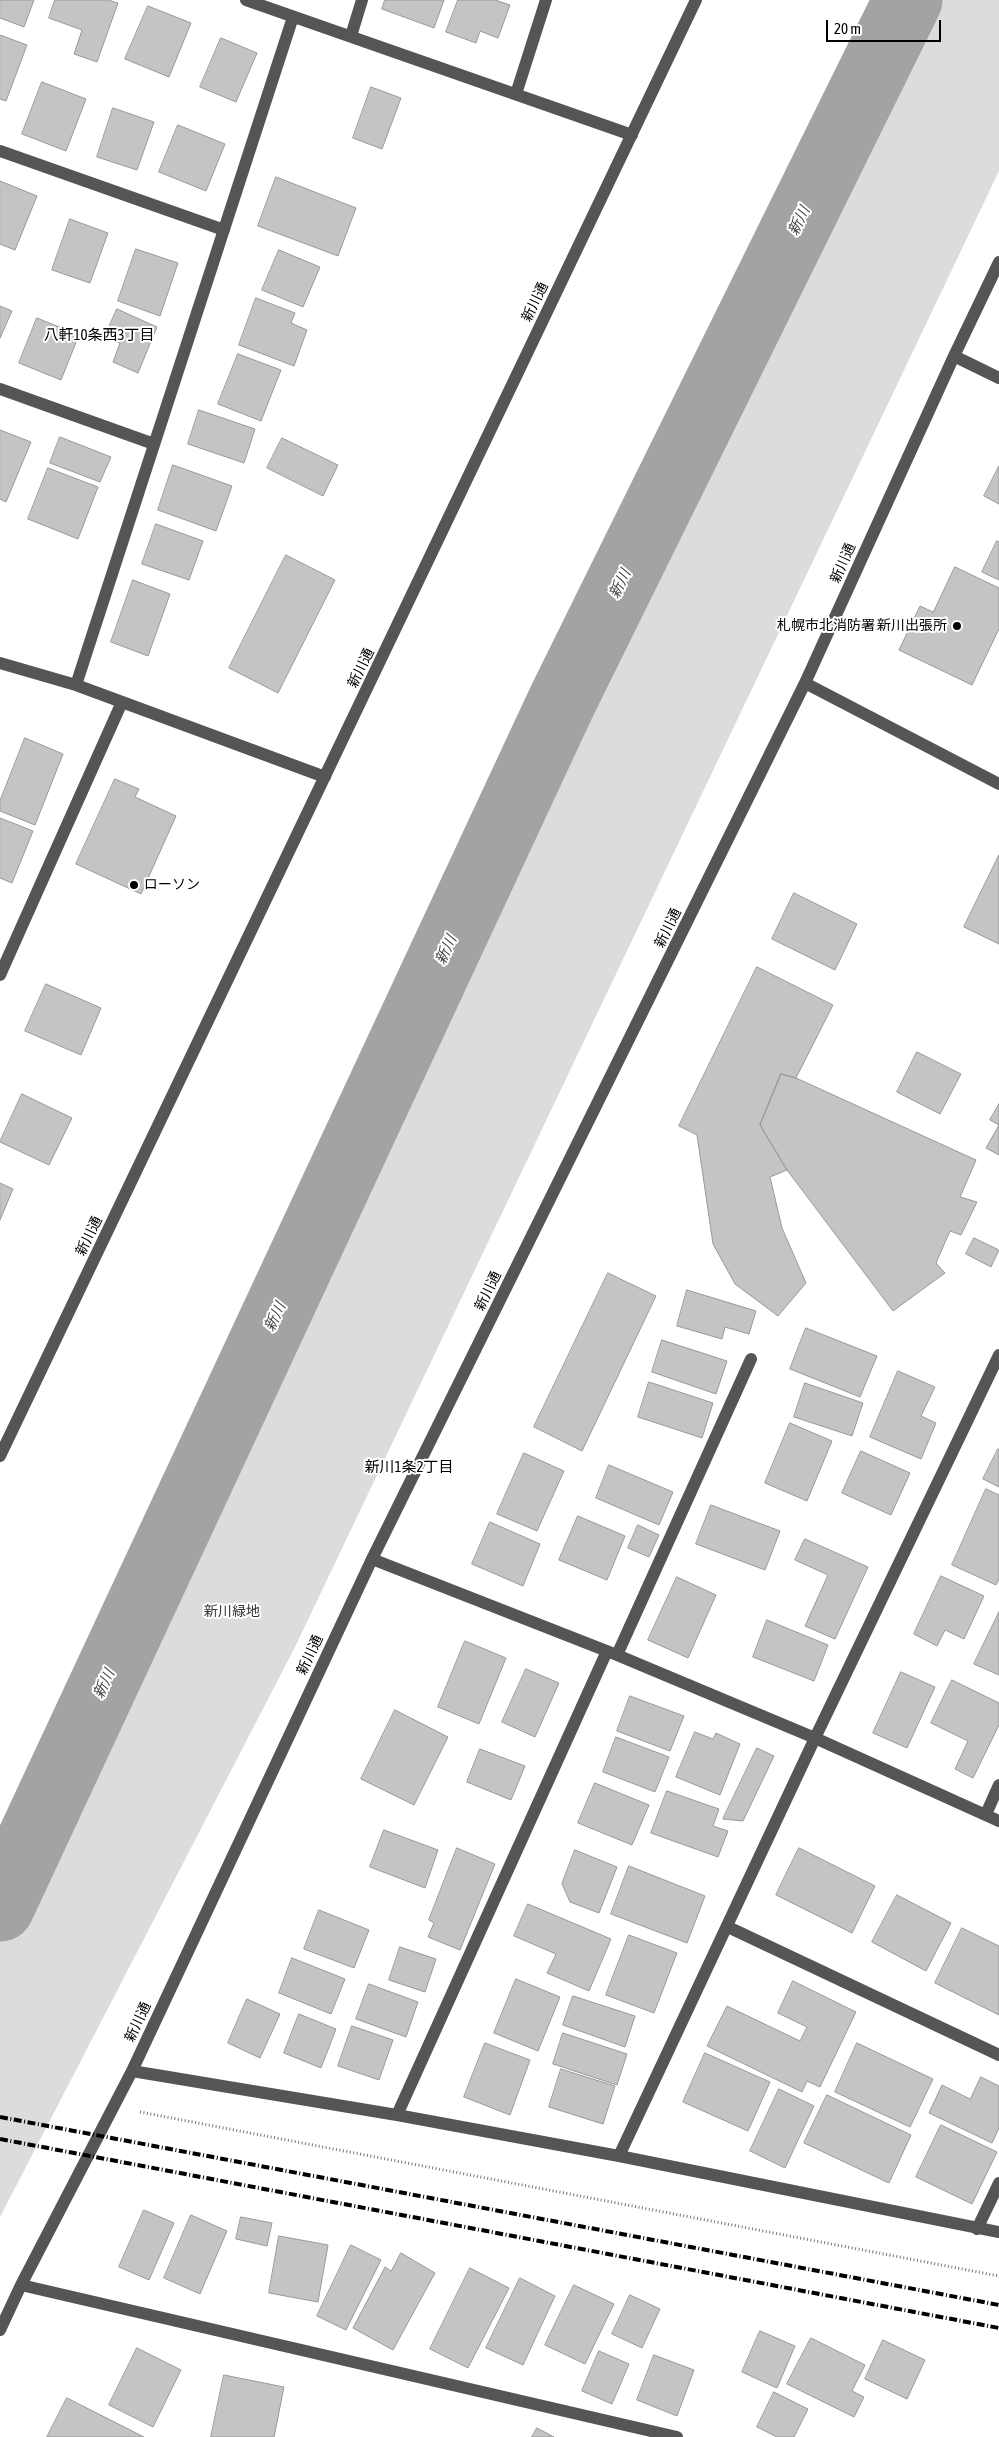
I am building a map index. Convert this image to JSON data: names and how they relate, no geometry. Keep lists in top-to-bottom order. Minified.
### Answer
{"streets":{"street":["新川通"]},"districts":["八軒10条西3丁目","新川1条2丁目"],"water":["新川"],"parks":["新川緑地"],"places":["札幌市北消防署 新川出張所","ローソン"],"scale_bar":"20 m"}
